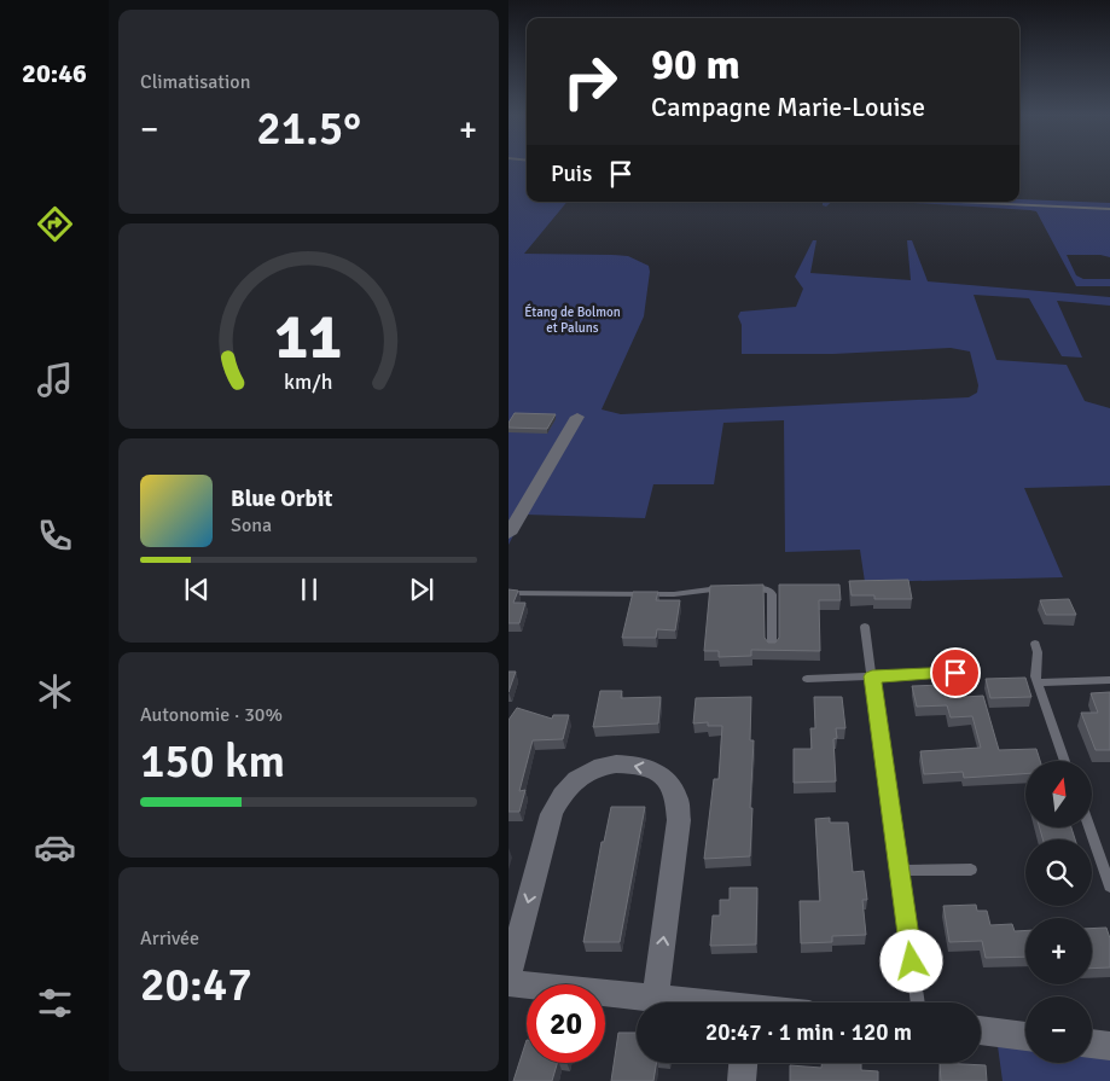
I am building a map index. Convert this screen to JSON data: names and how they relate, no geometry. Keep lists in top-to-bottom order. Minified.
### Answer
{"parks":["Étang de Bolmon et Paluns"],"north":"top","page":{"tabs":"20:46","tile":["Climatisation",["Autonomie · 30%","150 km"],["Arrivée","20:47"]],"turn":["90 m","Campagne Marie-Louise"],"heat":["−","21.5°","+"],"then":"Puis","song":["Blue Orbit","Sona"],"map_buttons":["+","−"],"limit":"20","trip":"20:47 · 1 min · 120 m","gauge":["11","km/h"]}}
